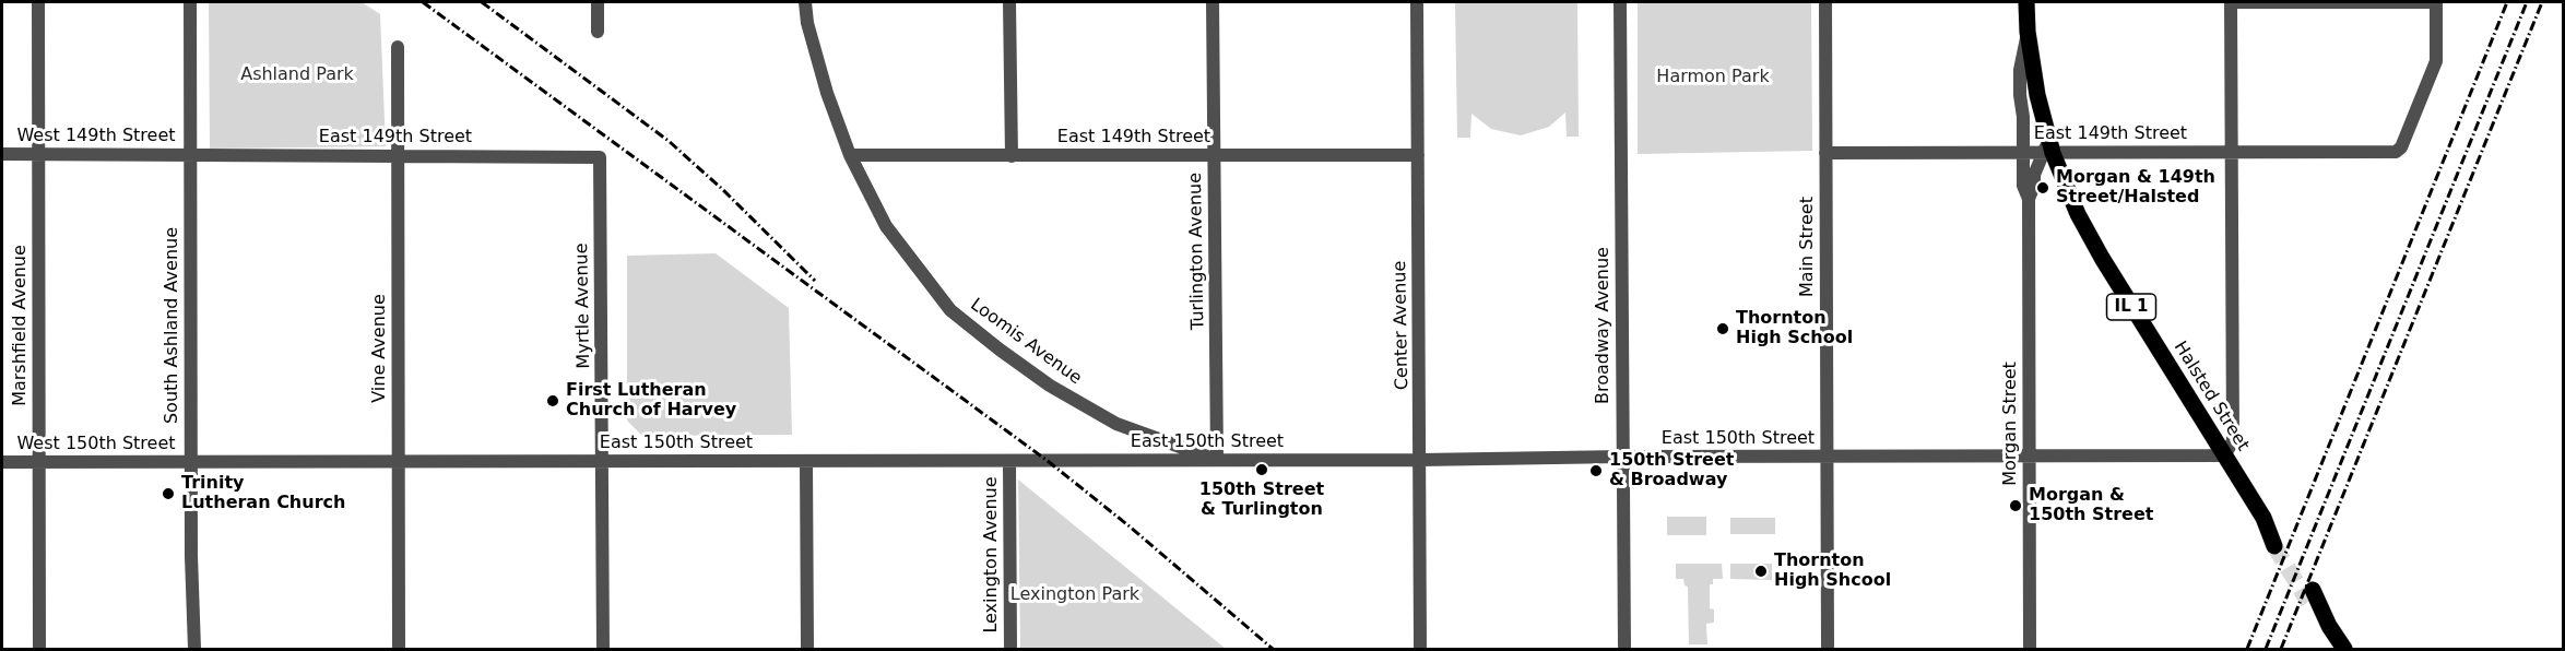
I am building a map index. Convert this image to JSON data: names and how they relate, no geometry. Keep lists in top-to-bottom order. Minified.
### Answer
{"streets":{"main road":["IL 1","Halsted Street"],"street":["East 149th Street","West 149th Street","Main Street","Turlington Avenue","Myrtle Avenue","Marshfield Avenue","South Ashland Avenue","Center Avenue","Broadway Avenue","Loomis Avenue","Vine Avenue","Morgan Street","East 150th Street","West 150th Street","Lexington Avenue"]},"crossings":[["East 149th Street","West 149th Street"],["East 149th Street","Main Street"],["East 149th Street","Turlington Avenue"],["East 149th Street","Myrtle Avenue"],["East 149th Street","South Ashland Avenue"],["East 149th Street","Center Avenue"],["East 149th Street","Loomis Avenue"],["East 149th Street","Vine Avenue"],["East 149th Street","Halsted Street"],["East 149th Street","Morgan Street"],["West 149th Street","Marshfield Avenue"],["West 149th Street","South Ashland Avenue"],["Main Street","East 150th Street"],["Turlington Avenue","Loomis Avenue"],["Turlington Avenue","East 150th Street"],["Myrtle Avenue","East 150th Street"],["Marshfield Avenue","West 150th Street"],["South Ashland Avenue","East 150th Street"],["South Ashland Avenue","West 150th Street"],["Center Avenue","East 150th Street"],["Broadway Avenue","East 150th Street"],["Loomis Avenue","East 150th Street"],["Vine Avenue","East 150th Street"],["Halsted Street","Morgan Street"],["Halsted Street","East 150th Street"],["Morgan Street","East 150th Street"],["East 150th Street","West 150th Street"],["East 150th Street","Lexington Avenue"]],"parks":["Ashland Park","Harmon Park","Lexington Park"],"places":["Morgan & 149th Street/Halsted","Thornton High School","First Lutheran Church of Harvey","150th Street & Turlington","150th Street & Broadway","Trinity Lutheran Church","Morgan & 150th Street","Thornton High Shcool"]}
